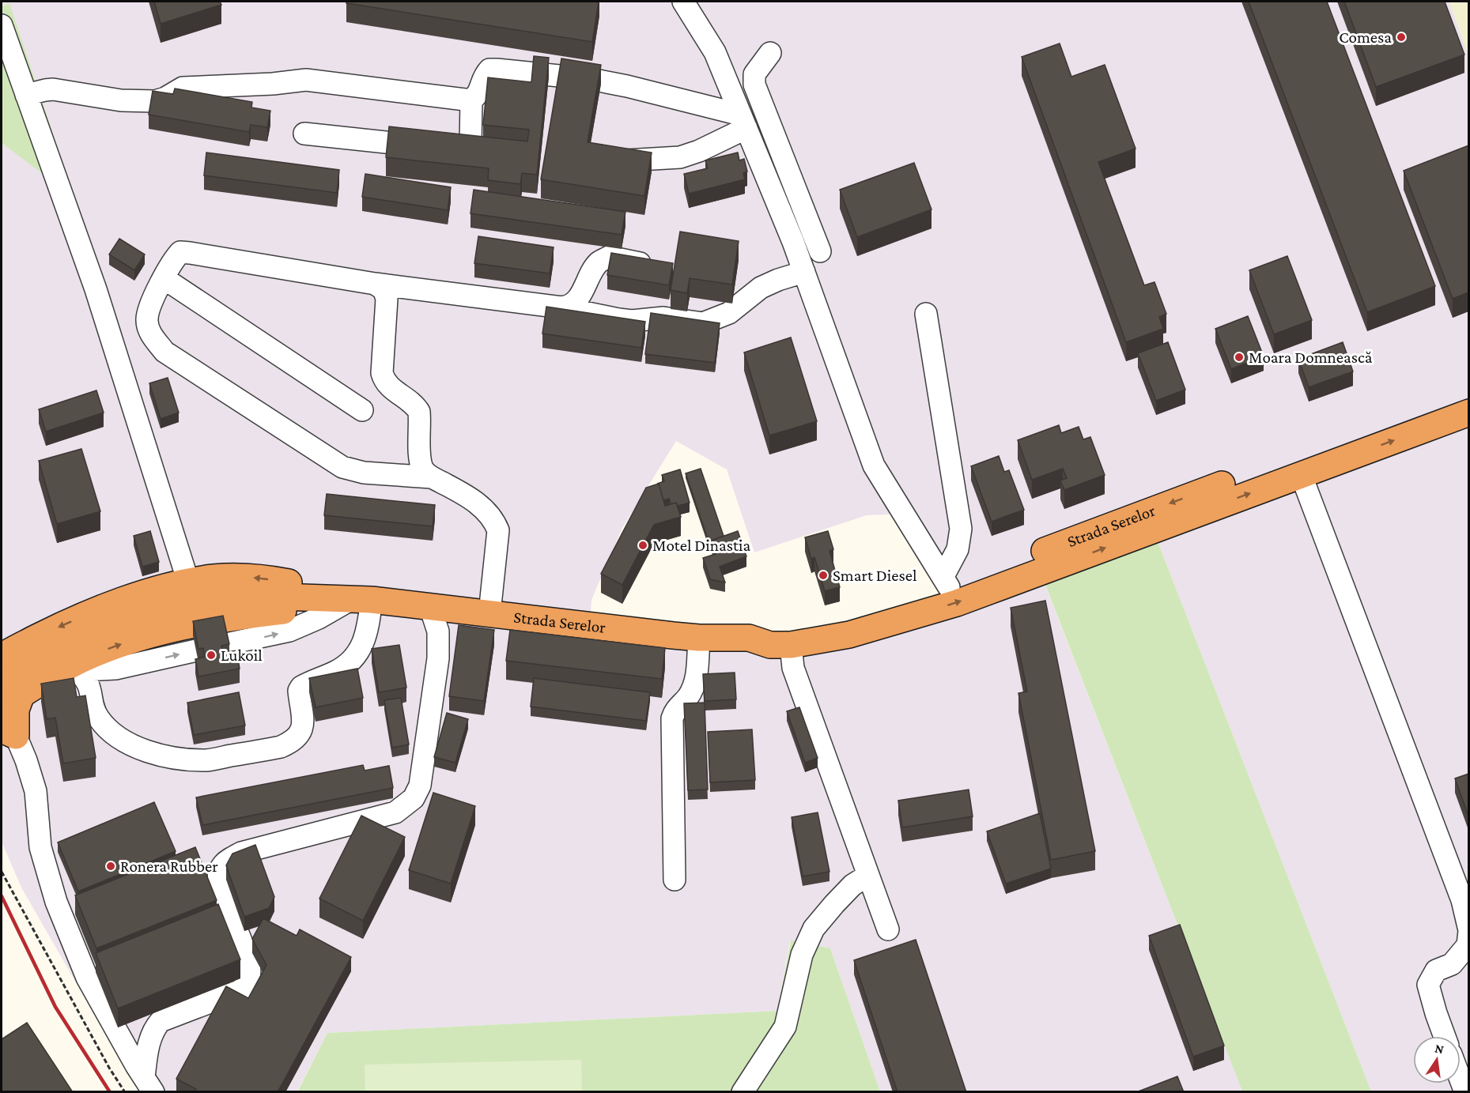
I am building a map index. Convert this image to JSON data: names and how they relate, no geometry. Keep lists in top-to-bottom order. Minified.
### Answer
{"streets":{"highway":["Strada Serelor"]},"places":["Comesa","Moara Domnească","Motel Dinastia","Smart Diesel","Lukoil","Ronera Rubber"],"north":"top"}
